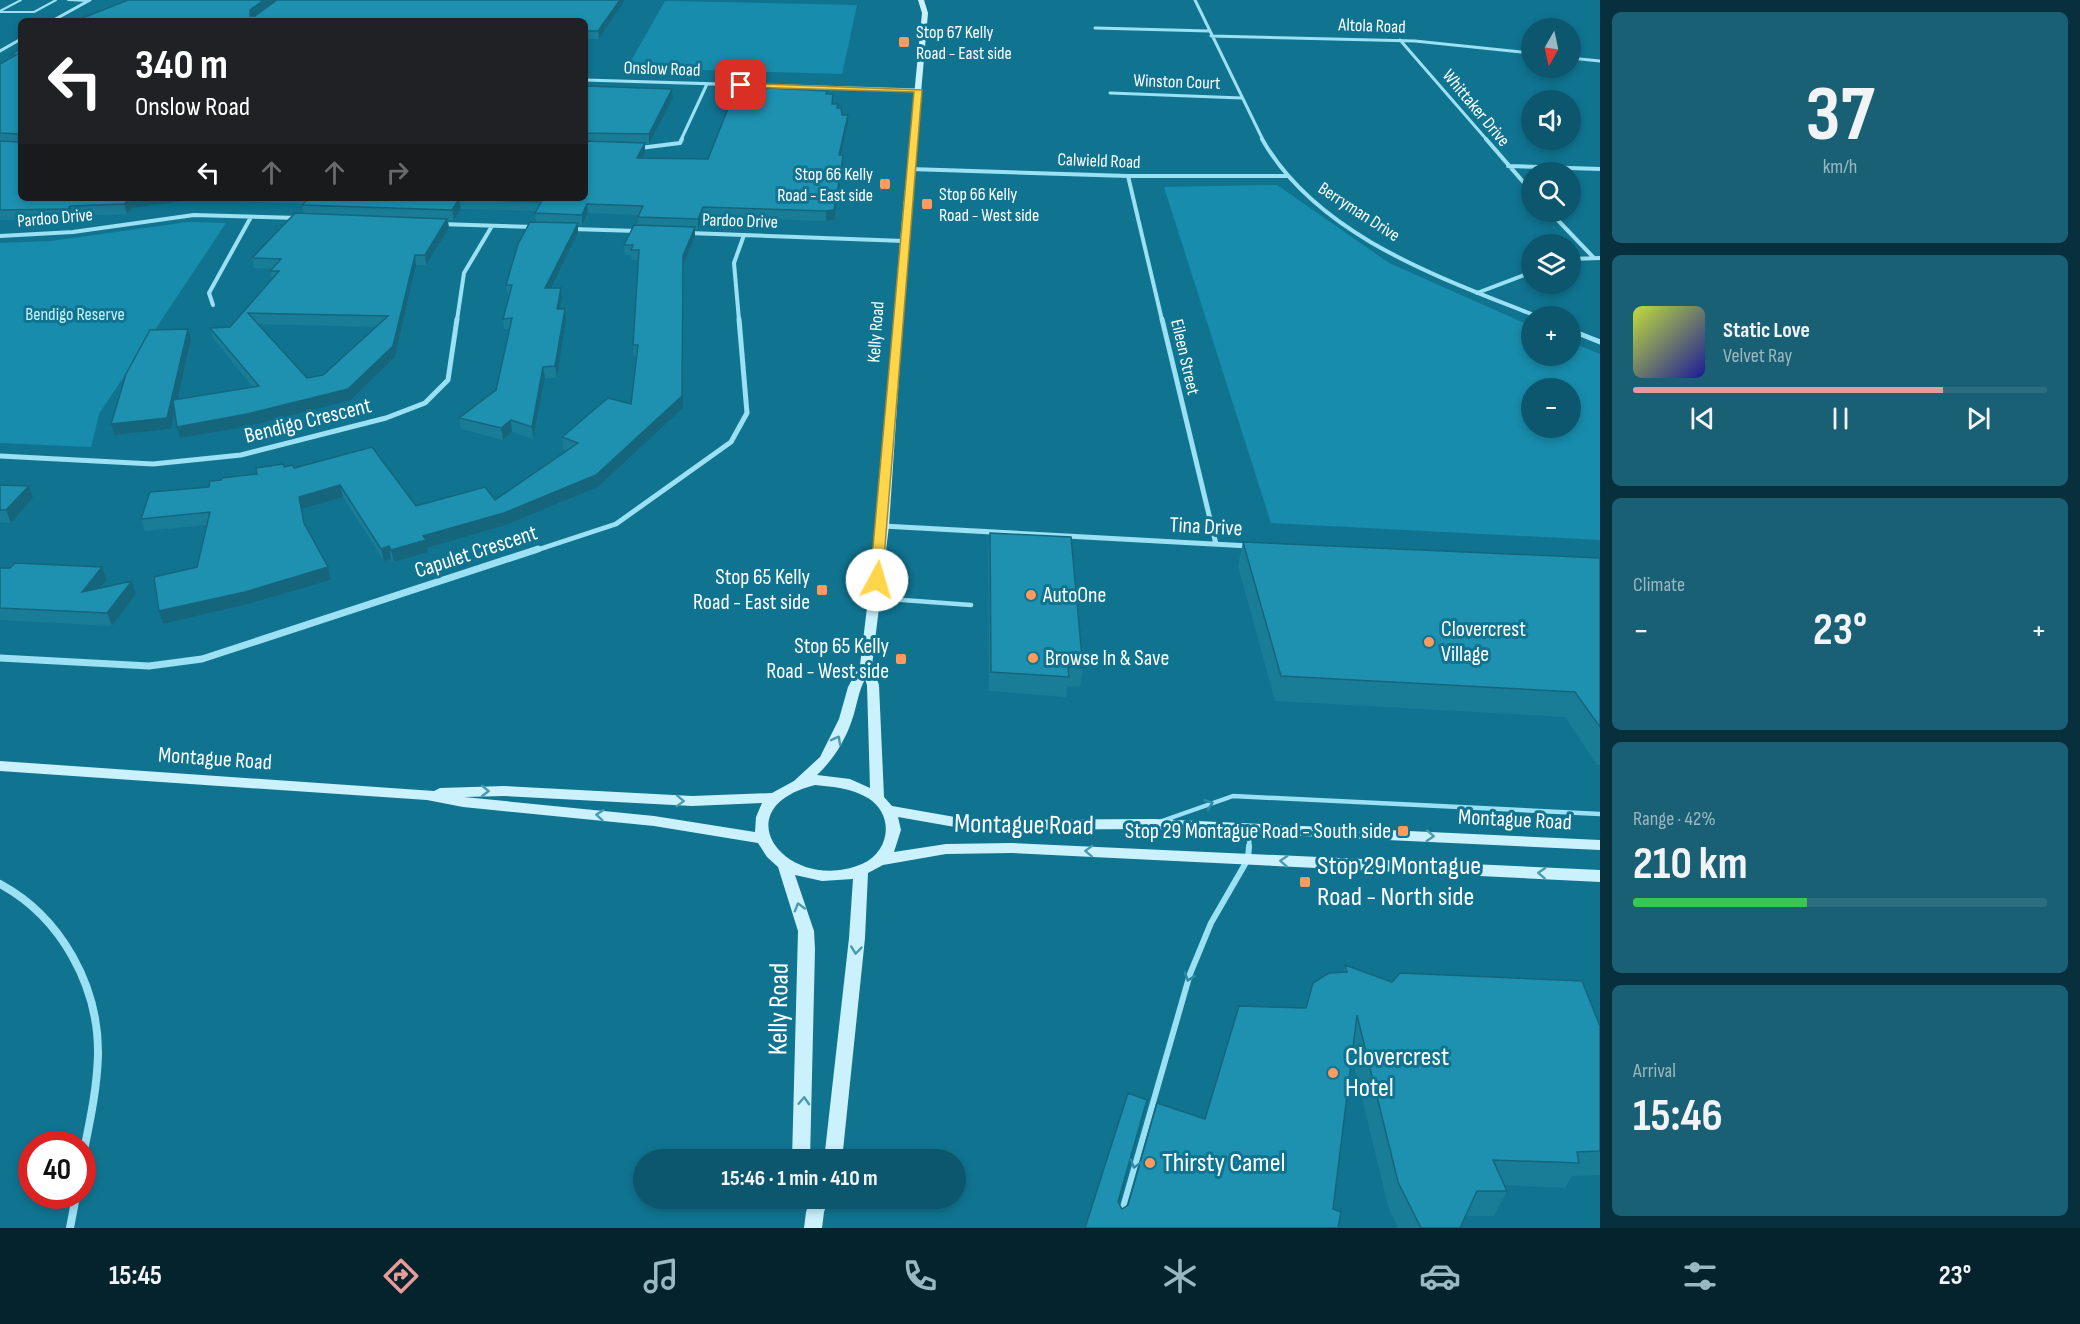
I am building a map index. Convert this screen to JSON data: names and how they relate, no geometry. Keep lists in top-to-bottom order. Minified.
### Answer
{"streets":{"street":["Altola Road","Onslow Road","Winston Court","Whittaker Drive","Calwield Road","Berryman Drive","Pardoo Drive","Kelly Road","Eileen Street","Bendigo Crescent","Tina Drive","Capulet Crescent","Montague Road"]},"crossings":[["Altola Road","Whittaker Drive"],["Altola Road","Berryman Drive"],["Onslow Road","Kelly Road"],["Winston Court","Berryman Drive"],["Calwield Road","Berryman Drive"],["Calwield Road","Kelly Road"],["Calwield Road","Eileen Street"],["Pardoo Drive","Kelly Road"],["Pardoo Drive","Capulet Crescent"],["Kelly Road","Tina Drive"],["Kelly Road","Montague Road"],["Eileen Street","Tina Drive"]],"parks":["Bendigo Reserve"],"places":{"transit":["Stop 67 Kelly Road - East side","Stop 66 Kelly Road - East side","Stop 66 Kelly Road - West side","Stop 65 Kelly Road - East side","Stop 65 Kelly Road - West side","Stop 29 Montague Road - South side","Stop 29 Montague Road - North side"],"other":["AutoOne","Clovercrest Village","Browse In & Save","Clovercrest Hotel","Thirsty Camel"]},"north":"bottom","page":{"tile":[["37","km/h"],"Climate",["Range · 42%","210 km"],["Arrival","15:46"]],"map_buttons":["+","−"],"turn":["340 m","Onslow Road"],"song":["Static Love","Velvet Ray"],"heat":["−","23°","+"],"limit":"40","trip":"15:46 · 1 min · 410 m","tabs":["15:45","23°"]}}
